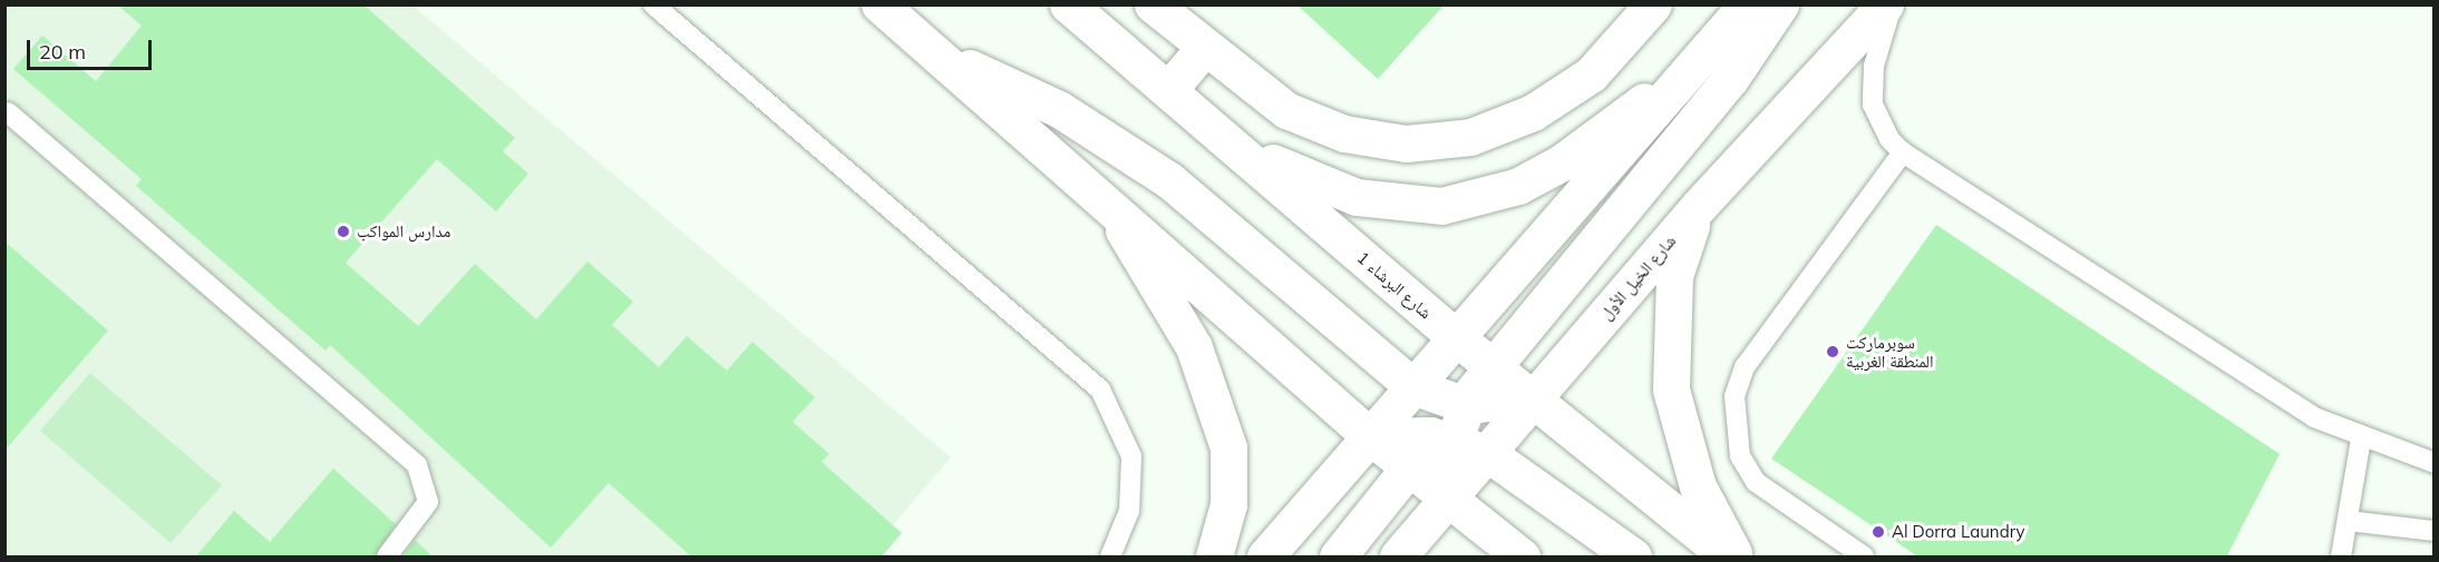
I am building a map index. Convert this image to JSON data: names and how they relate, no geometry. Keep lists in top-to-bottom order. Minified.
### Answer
{"streets":{"main road":["شارع الخيل الأول","شارع البرشاء 1"]},"crossings":[["شارع الخيل الأول","شارع البرشاء 1"]],"places":["مدارس المواكب","سوبرماركت المنطقة الغربية","Al Dorra Laundry"],"scale_bar":"20 m"}
